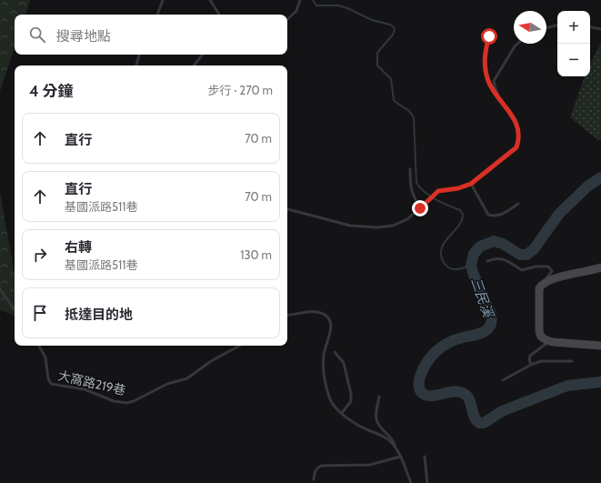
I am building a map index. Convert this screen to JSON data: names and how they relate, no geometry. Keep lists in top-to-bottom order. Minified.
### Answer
{"streets":{"lane":["大窩路219巷"]},"water":["三民溪"],"north":"left","page":{"map_buttons":["+","−"],"search":"搜尋地點","heading":["4 分鐘","步行 · 270 m"],"list":[["直行","70 m"],["直行","基國派路511巷","70 m"],["右轉","基國派路511巷","130 m"],"抵達目的地"]}}
